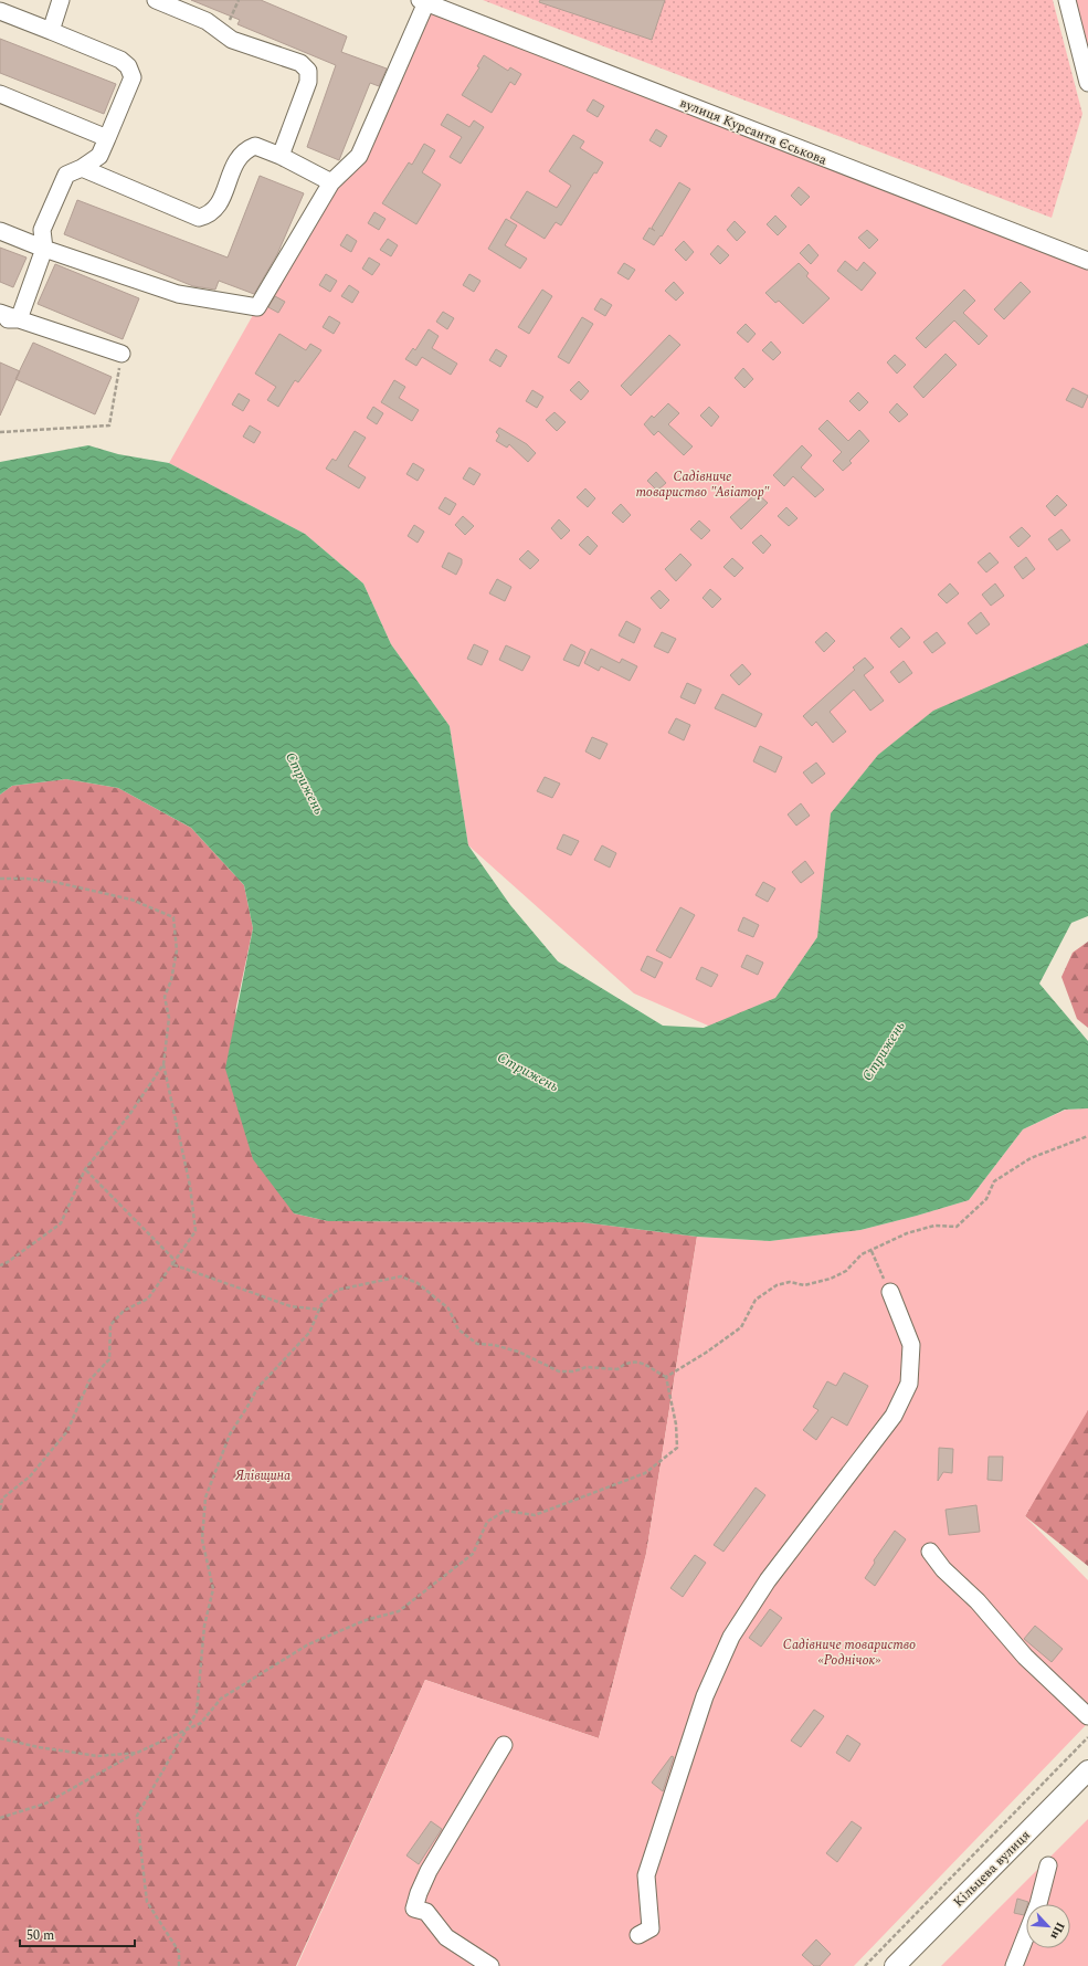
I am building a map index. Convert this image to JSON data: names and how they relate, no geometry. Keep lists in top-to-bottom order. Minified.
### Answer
{"streets":{"main road":["Кільцева вулиця"],"street":["вулиця Курсанта Єськова"]},"water":["Стрижень"],"parks":["Садівниче товариство \"Авіатор\"","Ялівщина","Садівниче товариство «Роднічок»"],"scale_bar":"50 m","north":"bottom right"}
